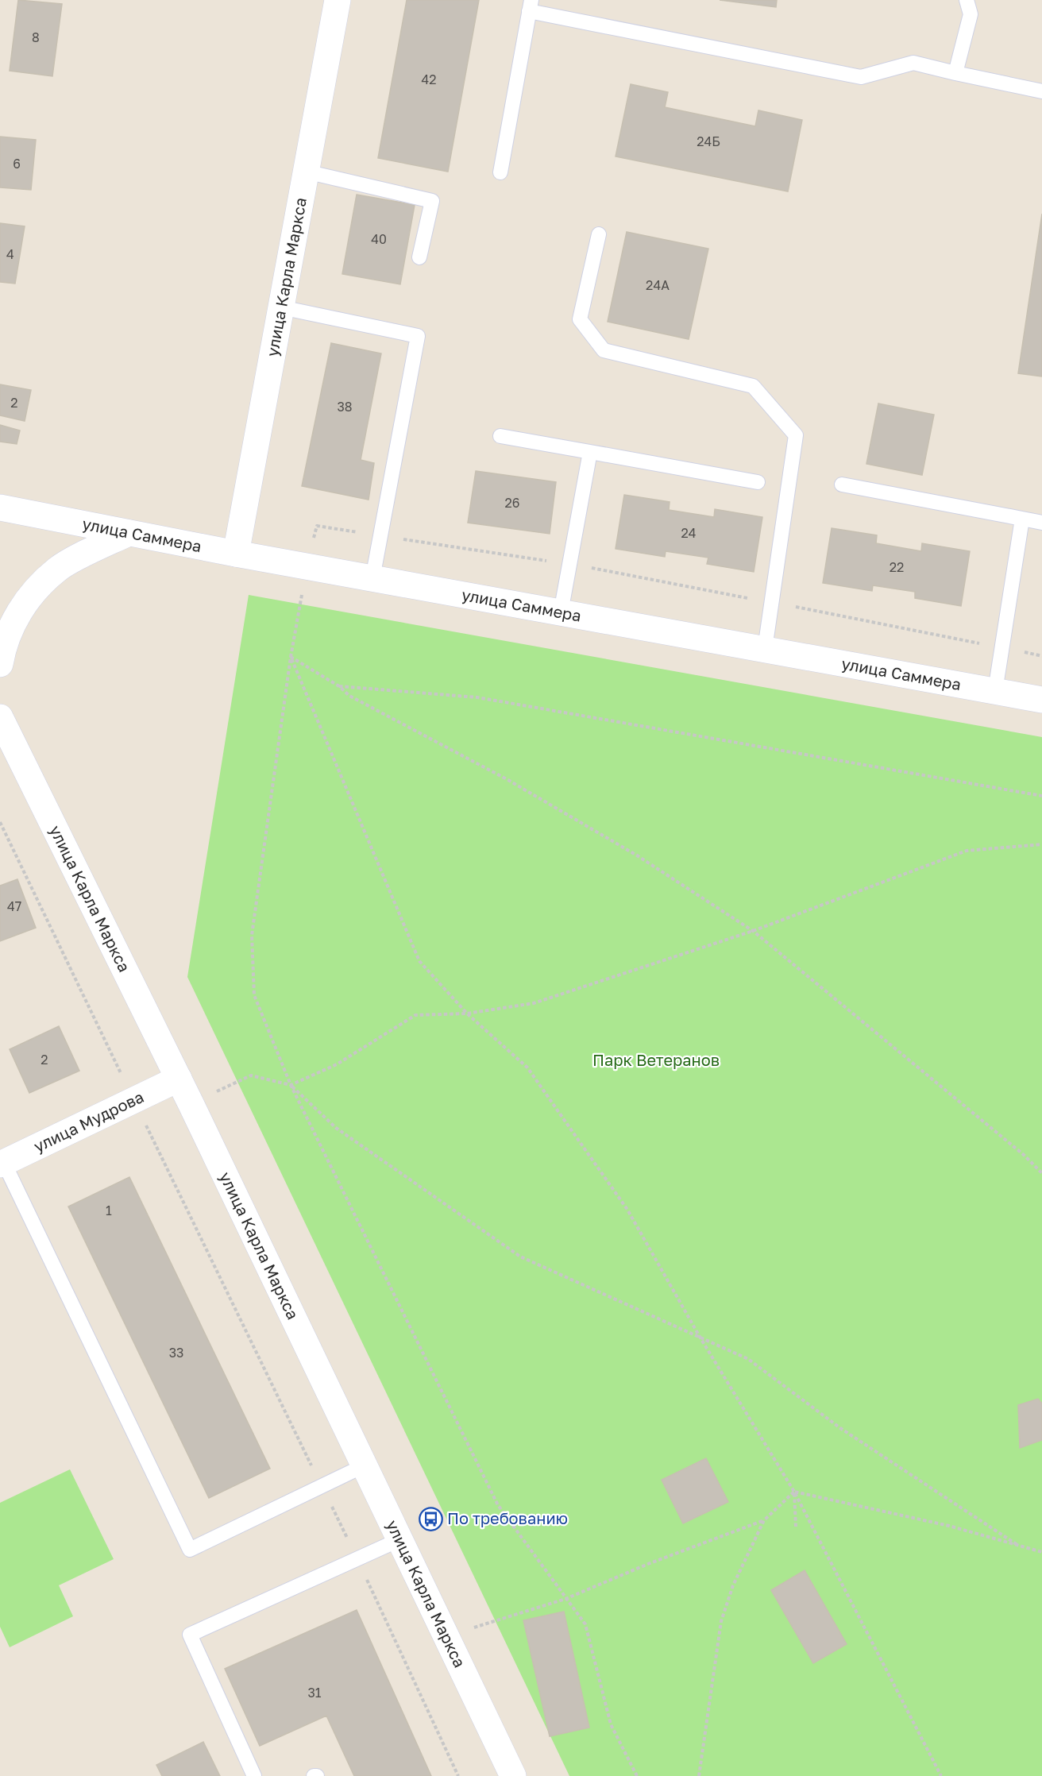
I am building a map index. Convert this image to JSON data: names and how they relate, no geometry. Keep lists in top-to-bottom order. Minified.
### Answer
{"streets":{"street":["улица Карла Маркса","улица Саммера","улица Мудрова"]},"crossings":[["улица Карла Маркса","улица Саммера"],["улица Карла Маркса","улица Мудрова"]],"parks":["Парк Ветеранов"],"places":{"bus stop":["По требованию"]},"house_numbers":["8","42","24Б","6","40","4","24А","2","38","26","24","22","47","2","1","33","31"]}
